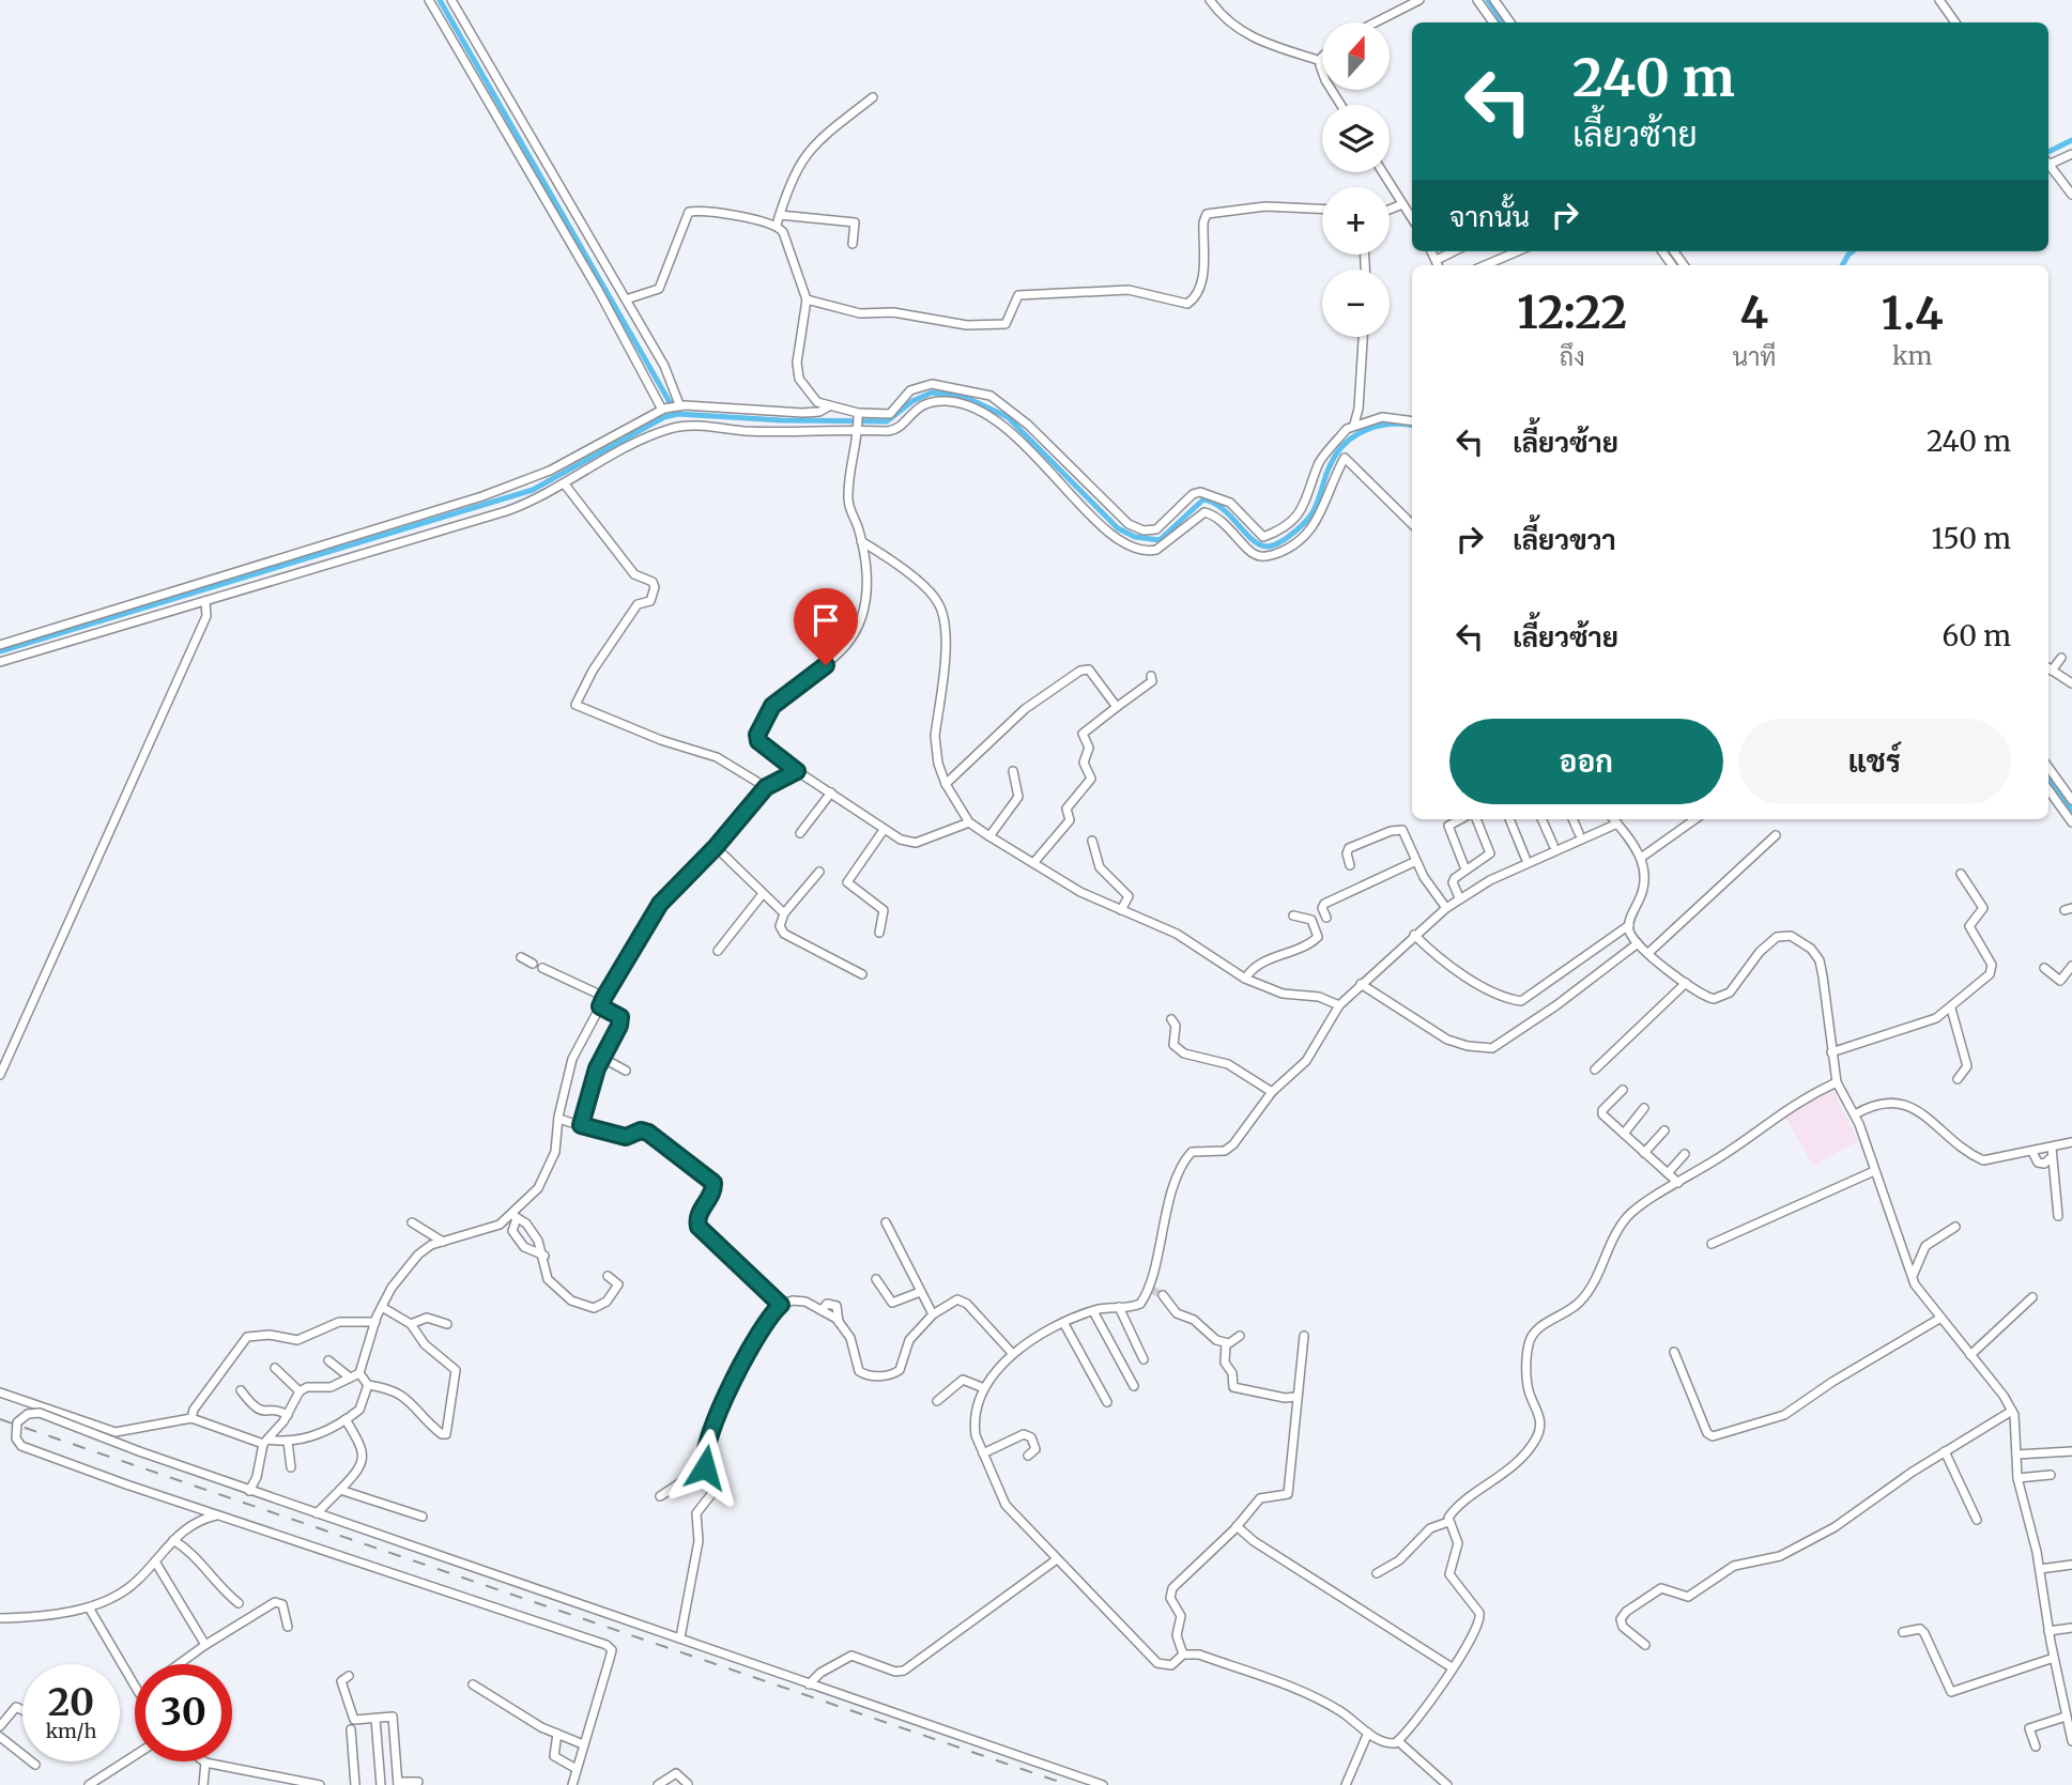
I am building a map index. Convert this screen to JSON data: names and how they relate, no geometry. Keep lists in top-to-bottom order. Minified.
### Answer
{"north":"top","page":{"map_buttons":["+","−"],"turn":["240 m","เลี้ยวซ้าย"],"then":"จากนั้น","eta":["12:22","ถึง","4","นาที","1.4","km"],"list":[{"name":"เลี้ยวซ้าย","value":"240 m"},{"name":"เลี้ยวขวา","value":"150 m"},{"name":"เลี้ยวซ้าย","value":"60 m"}],"buttons":["ออก","แชร์"],"speed":"20 km/h","limit":"30"}}
